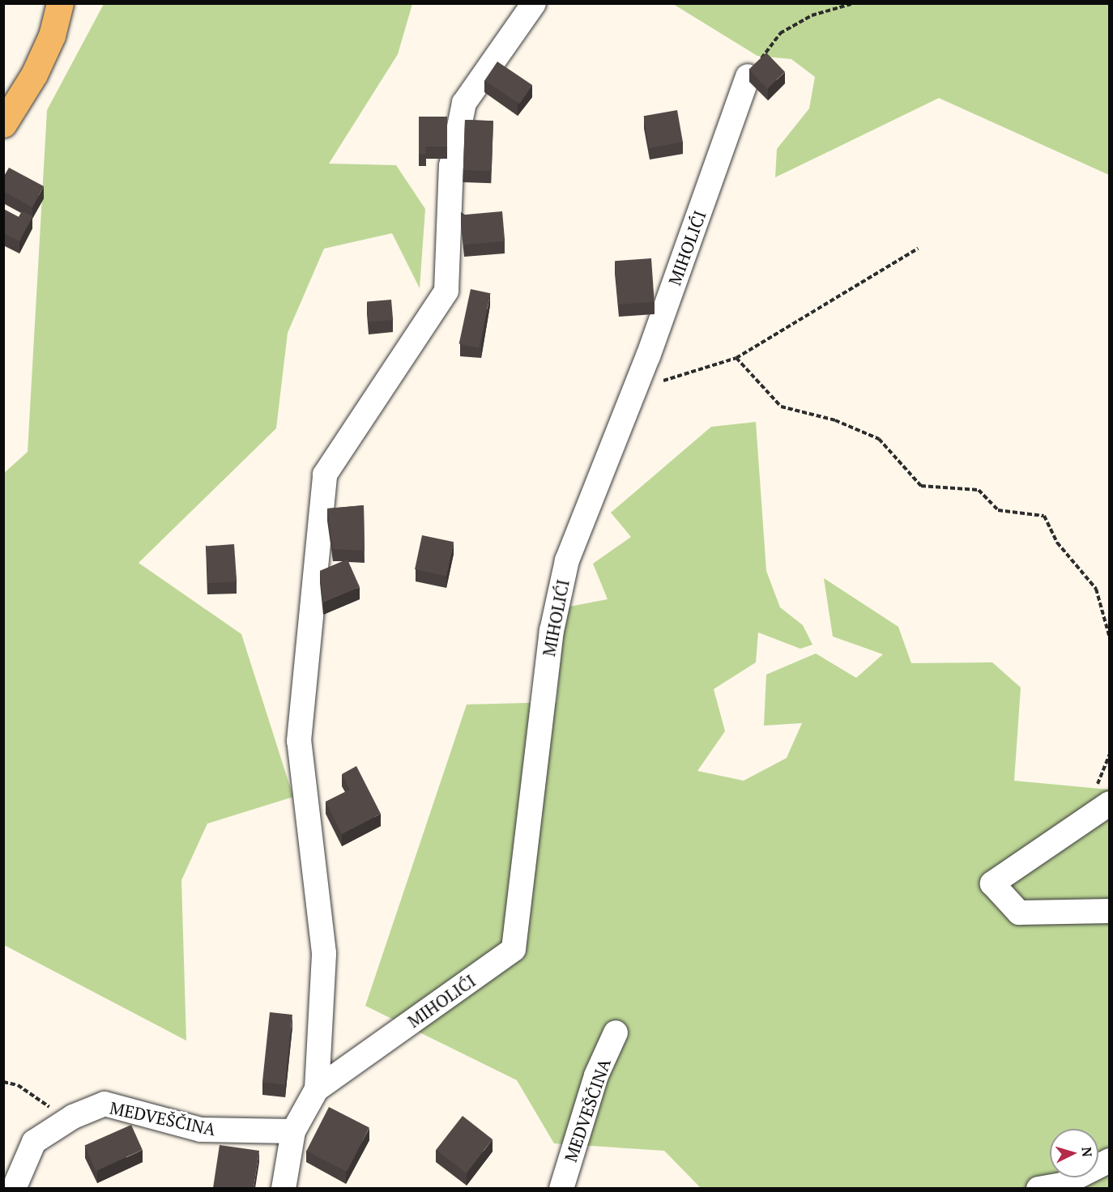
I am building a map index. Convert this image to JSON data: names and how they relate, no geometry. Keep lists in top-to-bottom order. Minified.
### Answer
{"streets":{"street":["MIHOLIĆI","MEDVEŠČINA"]},"crossings":[["MIHOLIĆI","MEDVEŠČINA"]],"north":"right"}
